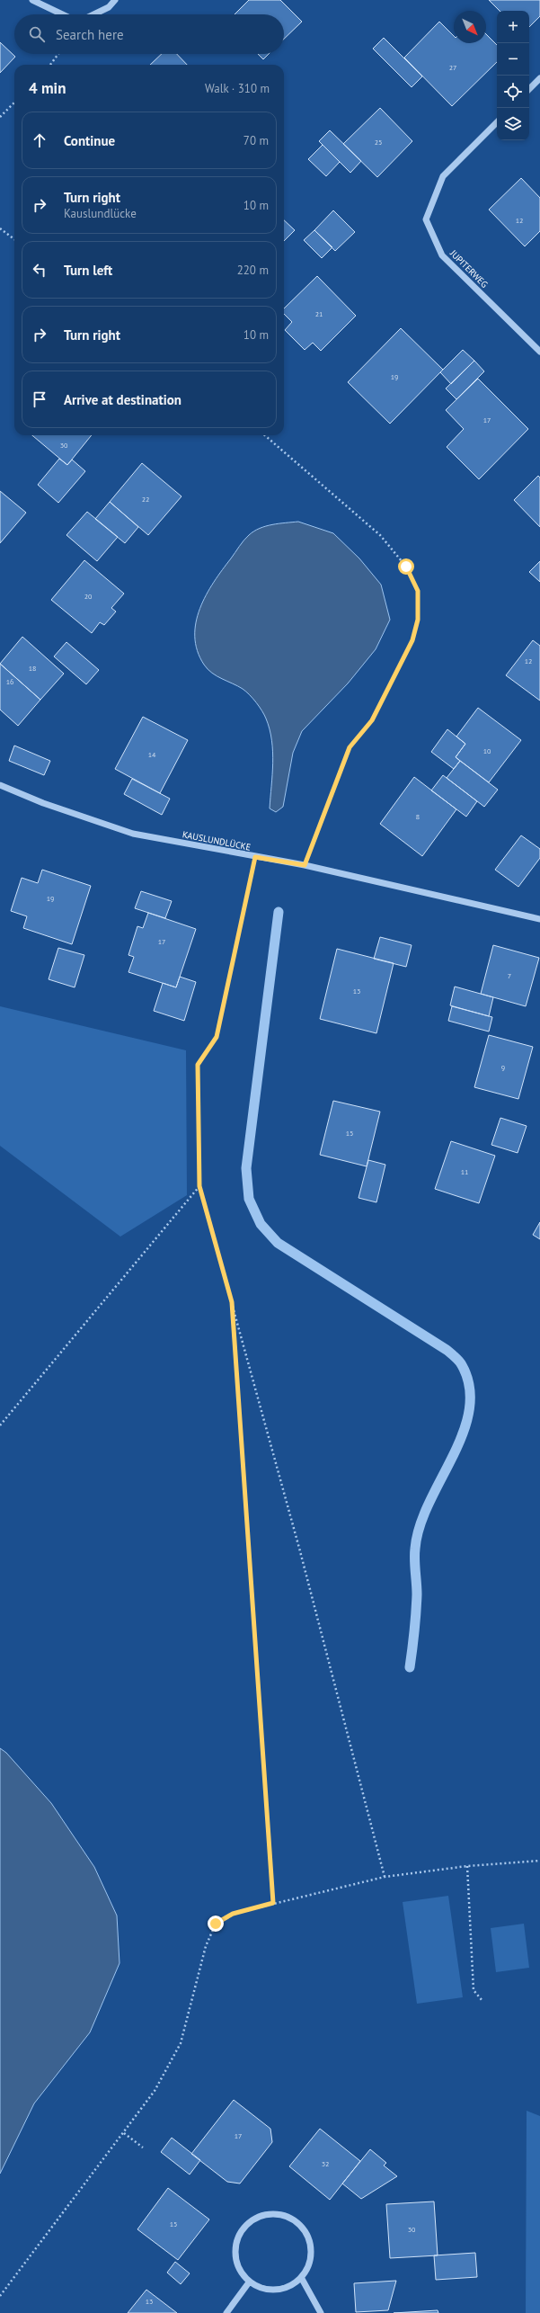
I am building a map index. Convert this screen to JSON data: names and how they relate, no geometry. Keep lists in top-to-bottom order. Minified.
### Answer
{"streets":{"street":["JUPITERWEG","KAUSLUNDLÜCKE"]},"house_numbers":["27","25","12","21","19","17","30","22","20","12","18","16","10","14","8","19","17","7","13","9","15","11","17","32","15","30","13"],"north":"bottom right","page":{"map_buttons":["+","−"],"search":"Search here","heading":["4 min","Walk · 310 m"],"list":[["Continue","70 m"],["Turn right","Kauslundlücke","10 m"],["Turn left","220 m"],["Turn right","10 m"],"Arrive at destination"]}}
